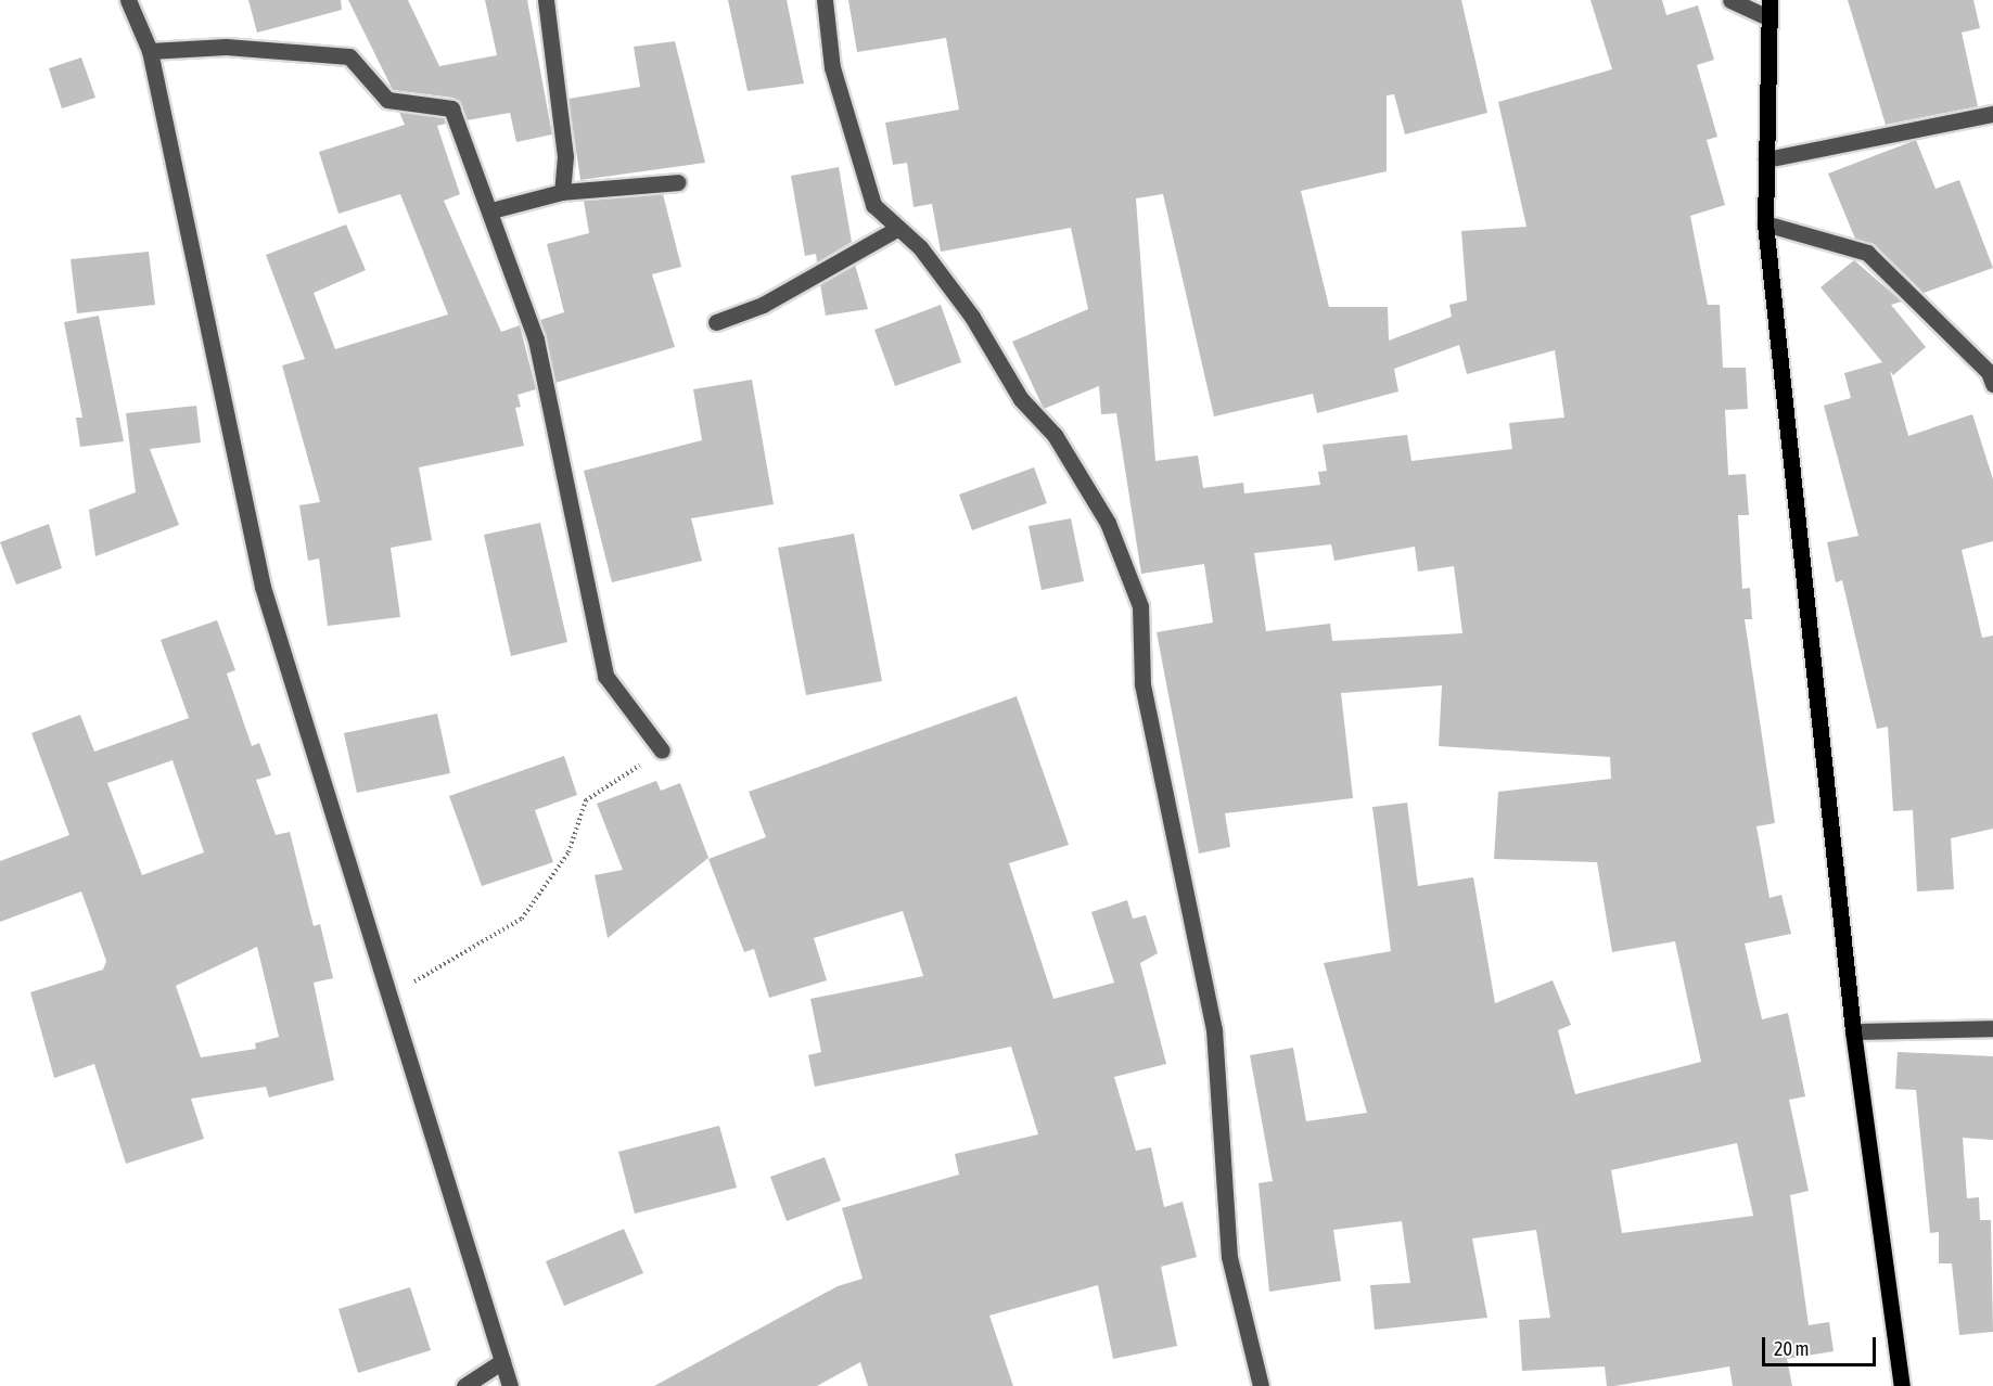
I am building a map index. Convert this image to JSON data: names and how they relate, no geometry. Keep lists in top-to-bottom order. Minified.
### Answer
{"scale_bar":"20 m"}
